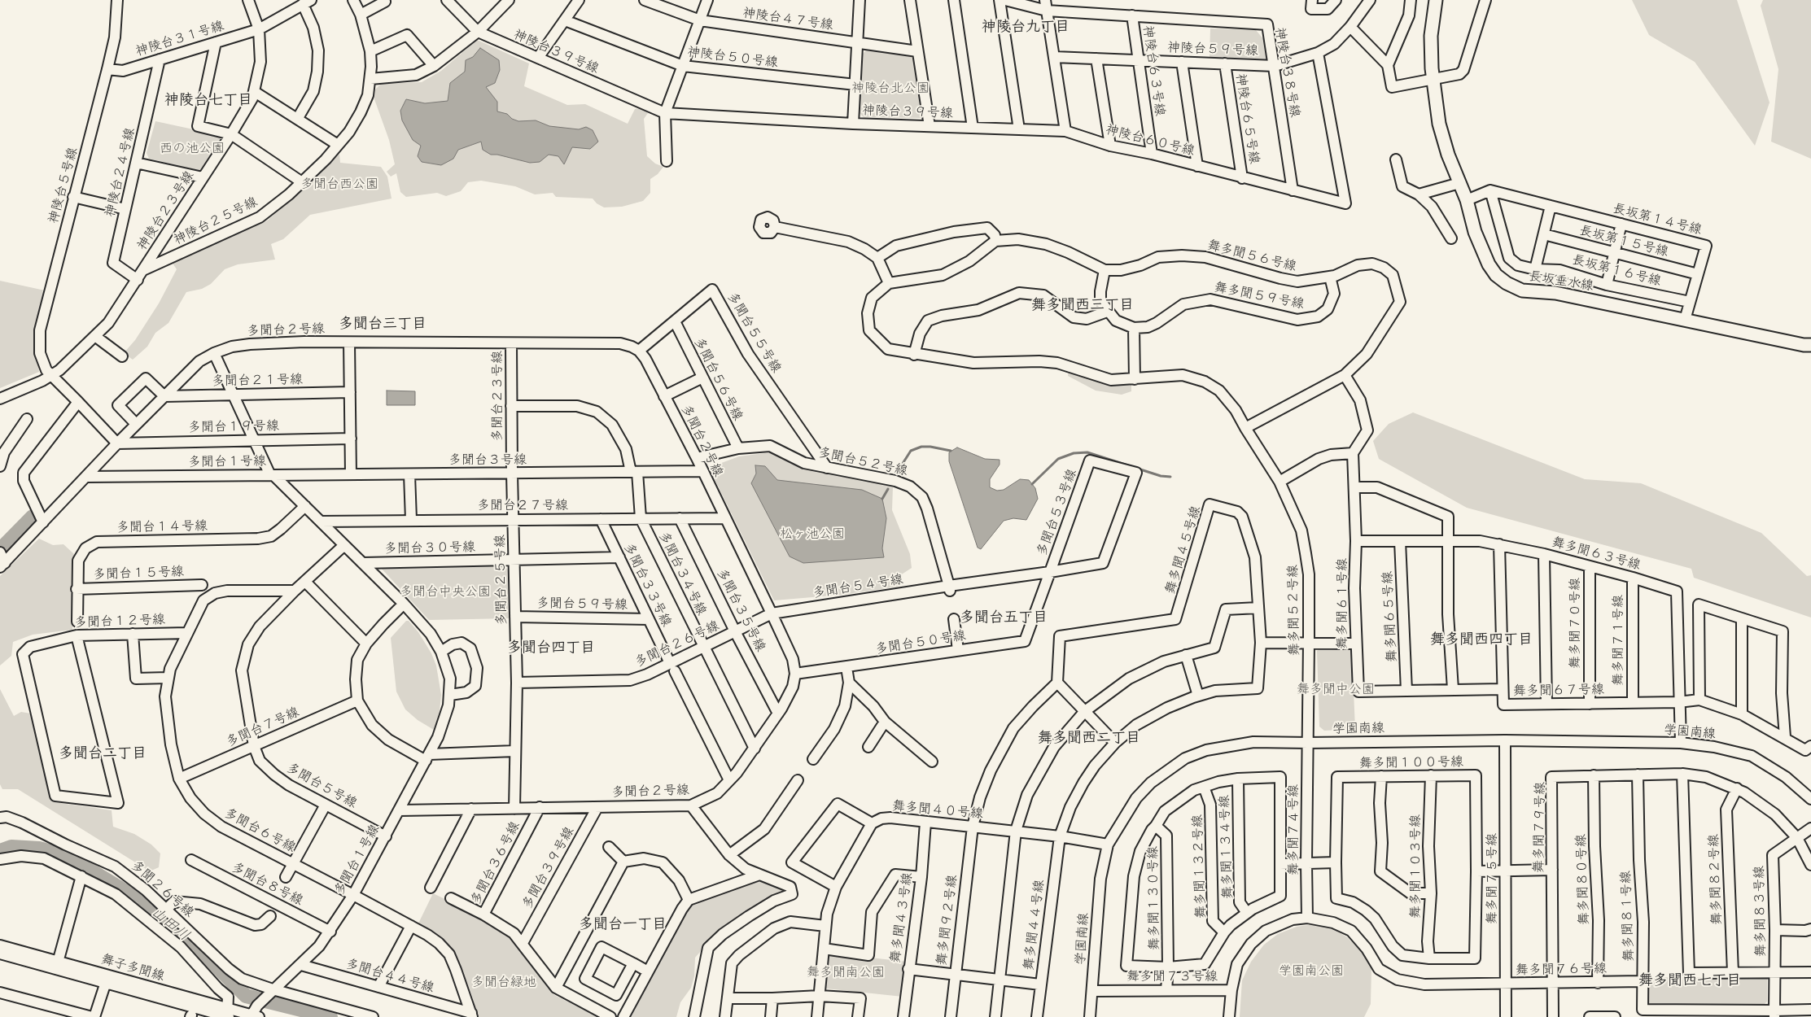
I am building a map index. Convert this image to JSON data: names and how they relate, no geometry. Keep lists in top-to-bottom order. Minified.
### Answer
{"streets":{"main road":["長坂垂水線"],"street":["神陵台４７号線","神陵台３１号線","神陵台５９号線","神陵台３９号線","神陵台５０号線","神陵台６３号線","神陵台３８号線","神陵台６５号線","神陵台６０号線","神陵台２４号線","神陵台５号線","神陵台２３号線","長坂第１４号線","神陵台２５号線","長坂第１５号線","舞多聞５６号線","長坂第１６号線","舞多聞５９号線","多聞台２号線","多聞台５５号線","多聞台５６号線","多聞台２１号線","多聞台２３号線","多聞台１９号線","多聞台３号線","多聞台１号線","多聞台５２号線","多聞台２７号線","多聞台５３号線","多聞台１４号線","多聞台３０号線","舞多聞４５号線","舞多聞６３号線","多聞台１５号線","多聞台３４号線","多聞台２５号線","多聞台３３号線","多聞台５４号線","舞多聞６１号線","多聞台５９号線","多聞台３５号線","舞多聞５２号線","舞多聞６５号線","多聞台１２号線","舞多聞７０号線","舞多聞７１号線","多聞台５０号線","多聞台２６号線","舞多聞６７号線","多聞台７号線","学園南線","舞多聞１００号線","多聞台５号線","舞多聞４０号線","舞多聞７９号線","舞多聞７４号線","多聞台６号線","舞多聞１３４号線","多聞台３６号線","舞多聞１３２号線","舞多聞１０３号線","多聞台３９号線","舞多聞７５号線","舞多聞８０号線","舞多聞８２号線","多聞台８号線","多聞２６号線","舞多聞１３０号線","舞多聞８３号線","舞多聞８１号線","舞多聞４３号線","舞多聞９２号線","舞多聞４４号線","舞子多聞線","舞多聞７６号線","多聞台４４号線","舞多聞７３号線"]},"crossings":[["神陵台３１号線","神陵台２４号線"],["神陵台３１号線","神陵台５号線"],["神陵台３１号線","神陵台２３号線"],["神陵台５９号線","神陵台６３号線"],["神陵台５９号線","神陵台３８号線"],["神陵台５９号線","神陵台６５号線"],["神陵台３９号線","神陵台６０号線"],["神陵台６３号線","神陵台３８号線"],["神陵台６３号線","神陵台６０号線"],["神陵台３８号線","神陵台６０号線"],["神陵台６５号線","神陵台６０号線"],["神陵台２４号線","神陵台２３号線"],["神陵台５号線","神陵台２３号線"],["神陵台５号線","多聞台２号線"],["神陵台５号線","多聞台１９号線"],["神陵台２３号線","神陵台２５号線"],["長坂第１４号線","長坂第１５号線"],["長坂第１４号線","長坂第１６号線"],["長坂第１４号線","長坂垂水線"],["舞多聞５６号線","舞多聞５９号線"],["多聞台２号線","多聞台５５号線"],["多聞台２号線","多聞台２１号線"],["多聞台２号線","多聞台２３号線"],["多聞台２号線","多聞台１９号線"],["多聞台２号線","多聞台３号線"],["多聞台２号線","多聞台１号線"],["多聞台２号線","多聞台５２号線"],["多聞台２号線","多聞台２７号線"],["多聞台２号線","多聞台３４号線"],["多聞台２号線","多聞台２５号線"],["多聞台２号線","多聞台３３号線"],["多聞台２号線","多聞台５４号線"],["多聞台２号線","多聞台３５号線"],["多聞台２号線","多聞台５０号線"],["多聞台２号線","多聞台２６号線"],["多聞台２号線","多聞台３６号線"],["多聞台２号線","多聞台３９号線"],["多聞台５５号線","多聞台５６号線"],["多聞台５５号線","多聞台５２号線"],["多聞台５６号線","多聞台５２号線"],["多聞台２３号線","多聞台３号線"],["多聞台２３号線","多聞台２５号線"],["多聞台３号線","多聞台１号線"],["多聞台３号線","多聞台２５号線"],["多聞台１号線","多聞台２７号線"],["多聞台１号線","多聞台１４号線"],["多聞台１号線","多聞台３０号線"],["多聞台１号線","多聞台５号線"],["多聞台１号線","多聞台６号線"],["多聞台１号線","多聞台８号線"],["多聞台１号線","多聞２６号線"],["多聞台１号線","舞子多聞線"],["多聞台１号線","多聞台４４号線"],["多聞台５２号線","多聞台５４号線"],["多聞台２７号線","多聞台３４号線"],["多聞台２７号線","多聞台２５号線"],["多聞台２７号線","多聞台３３号線"],["多聞台２７号線","多聞台３５号線"],["多聞台５３号線","多聞台５０号線"],["多聞台１４号線","多聞台１５号線"],["多聞台３０号線","多聞台２５号線"],["多聞台３０号線","多聞台３３号線"],["舞多聞４５号線","舞多聞４０号線"],["舞多聞４５号線","舞多聞４４号線"],["舞多聞６３号線","舞多聞６１号線"],["舞多聞６３号線","舞多聞６５号線"],["舞多聞６３号線","舞多聞７０号線"],["舞多聞６３号線","舞多聞７１号線"],["舞多聞６３号線","舞多聞６７号線"],["舞多聞６３号線","学園南線"],["多聞台３４号線","多聞台２６号線"],["多聞台２５号線","多聞台５９号線"],["多聞台２５号線","多聞台２６号線"],["多聞台３３号線","多聞台５９号線"],["多聞台３３号線","多聞台２６号線"],["多聞台５４号線","多聞台２６号線"],["舞多聞６１号線","舞多聞６５号線"],["舞多聞６１号線","舞多聞６７号線"],["多聞台３５号線","多聞台２６号線"],["舞多聞５２号線","学園南線"],["舞多聞５２号線","舞多聞７４号線"],["多聞台１２号線","多聞台６号線"],["舞多聞７０号線","舞多聞６７号線"],["舞多聞７１号線","舞多聞６７号線"],["多聞台７号線","多聞台５号線"],["多聞台７号線","多聞台６号線"],["学園南線","舞多聞４０号線"],["学園南線","舞多聞７４号線"],["学園南線","舞多聞７５号線"],["学園南線","舞多聞７３号線"],["舞多聞１００号線","舞多聞１０３号線"],["多聞台５号線","多聞台６号線"],["舞多聞４０号線","舞多聞４３号線"],["舞多聞４０号線","舞多聞９２号線"],["舞多聞４０号線","舞多聞４４号線"],["舞多聞７９号線","舞多聞８０号線"],["舞多聞７９号線","舞多聞８２号線"],["舞多聞７９号線","舞多聞８３号線"],["舞多聞７９号線","舞多聞８１号線"],["舞多聞７９号線","舞多聞７６号線"],["舞多聞７４号線","舞多聞７３号線"],["多聞台６号線","多聞台４４号線"],["多聞台３６号線","多聞台３９号線"],["舞多聞１３２号線","舞多聞１３０号線"],["舞多聞７５号線","舞多聞７６号線"],["舞多聞７５号線","舞多聞７３号線"],["舞多聞８０号線","舞多聞７６号線"],["舞多聞１３０号線","舞多聞７３号線"],["舞多聞８１号線","舞多聞７６号線"],["舞多聞７６号線","舞多聞７３号線"]],"districts":["神陵台九丁目","神陵台七丁目","舞多聞西三丁目","多聞台三丁目","多聞台五丁目","舞多聞西四丁目","多聞台四丁目","舞多聞西二丁目","多聞台二丁目","多聞台一丁目","舞多聞西七丁目"],"water":["山田川"],"parks":["神陵台北公園","西の池公園","多聞台西公園","松ヶ池公園","多聞台中央公園","舞多聞中公園","学園南公園","舞多聞南公園","多聞台緑地"]}
